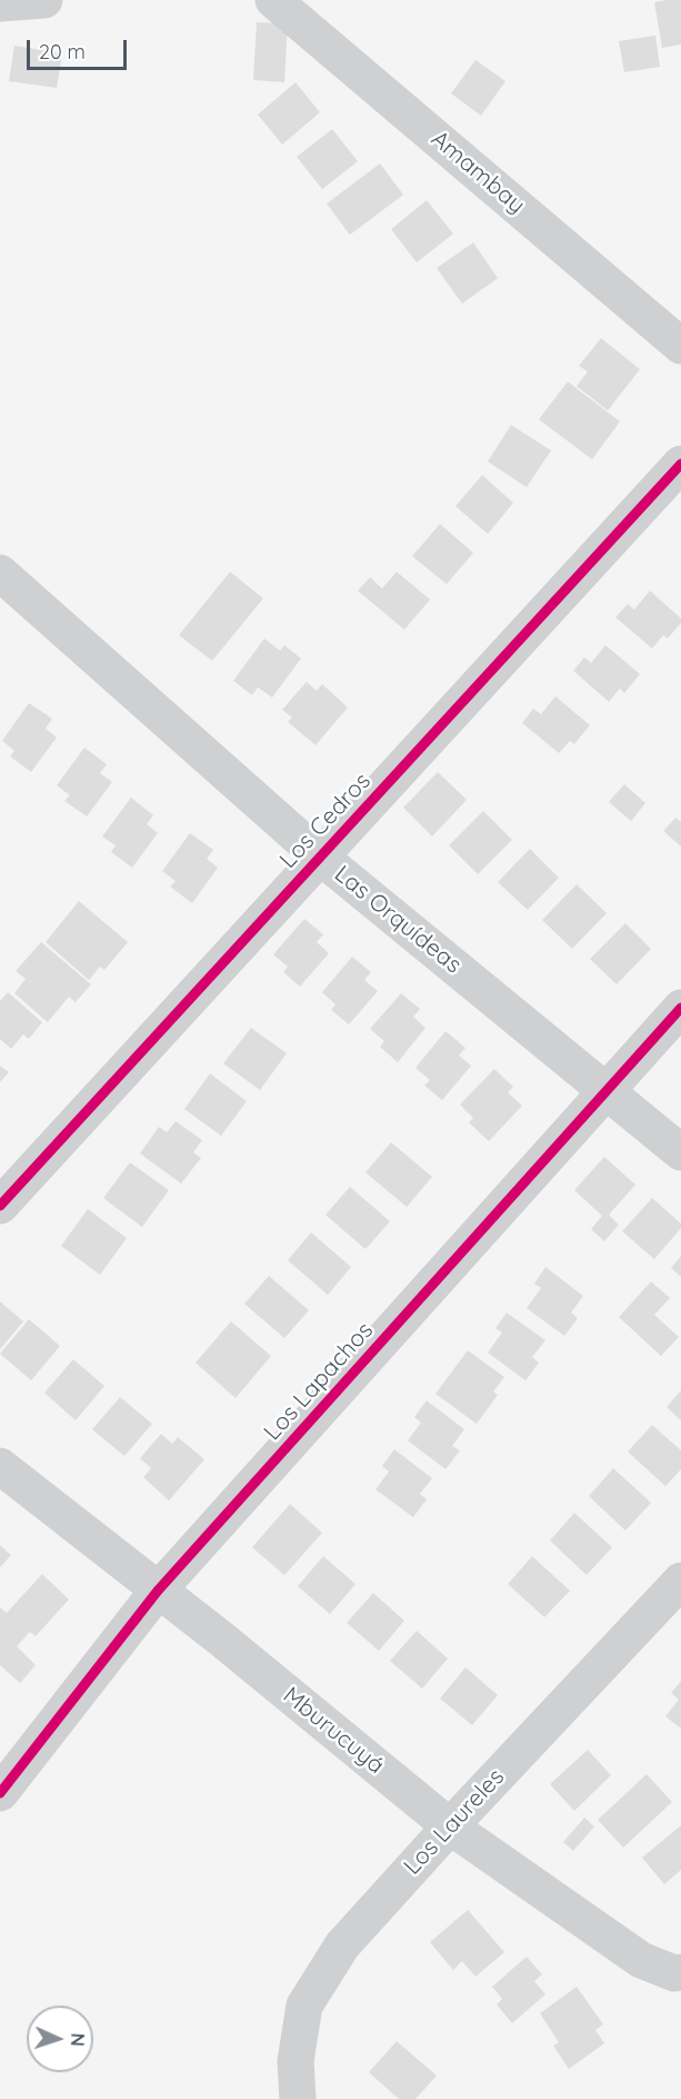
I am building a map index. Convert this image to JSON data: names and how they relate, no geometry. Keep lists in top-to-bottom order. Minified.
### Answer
{"streets":{"street":["Amambay","Los Cedros","Las Orquídeas","Los Lapachos","Mburucuyá","Los Laureles"]},"crossings":[["Los Cedros","Las Orquídeas"],["Las Orquídeas","Los Lapachos"],["Los Lapachos","Mburucuyá"],["Mburucuyá","Los Laureles"]],"scale_bar":"20 m","north":"right"}
